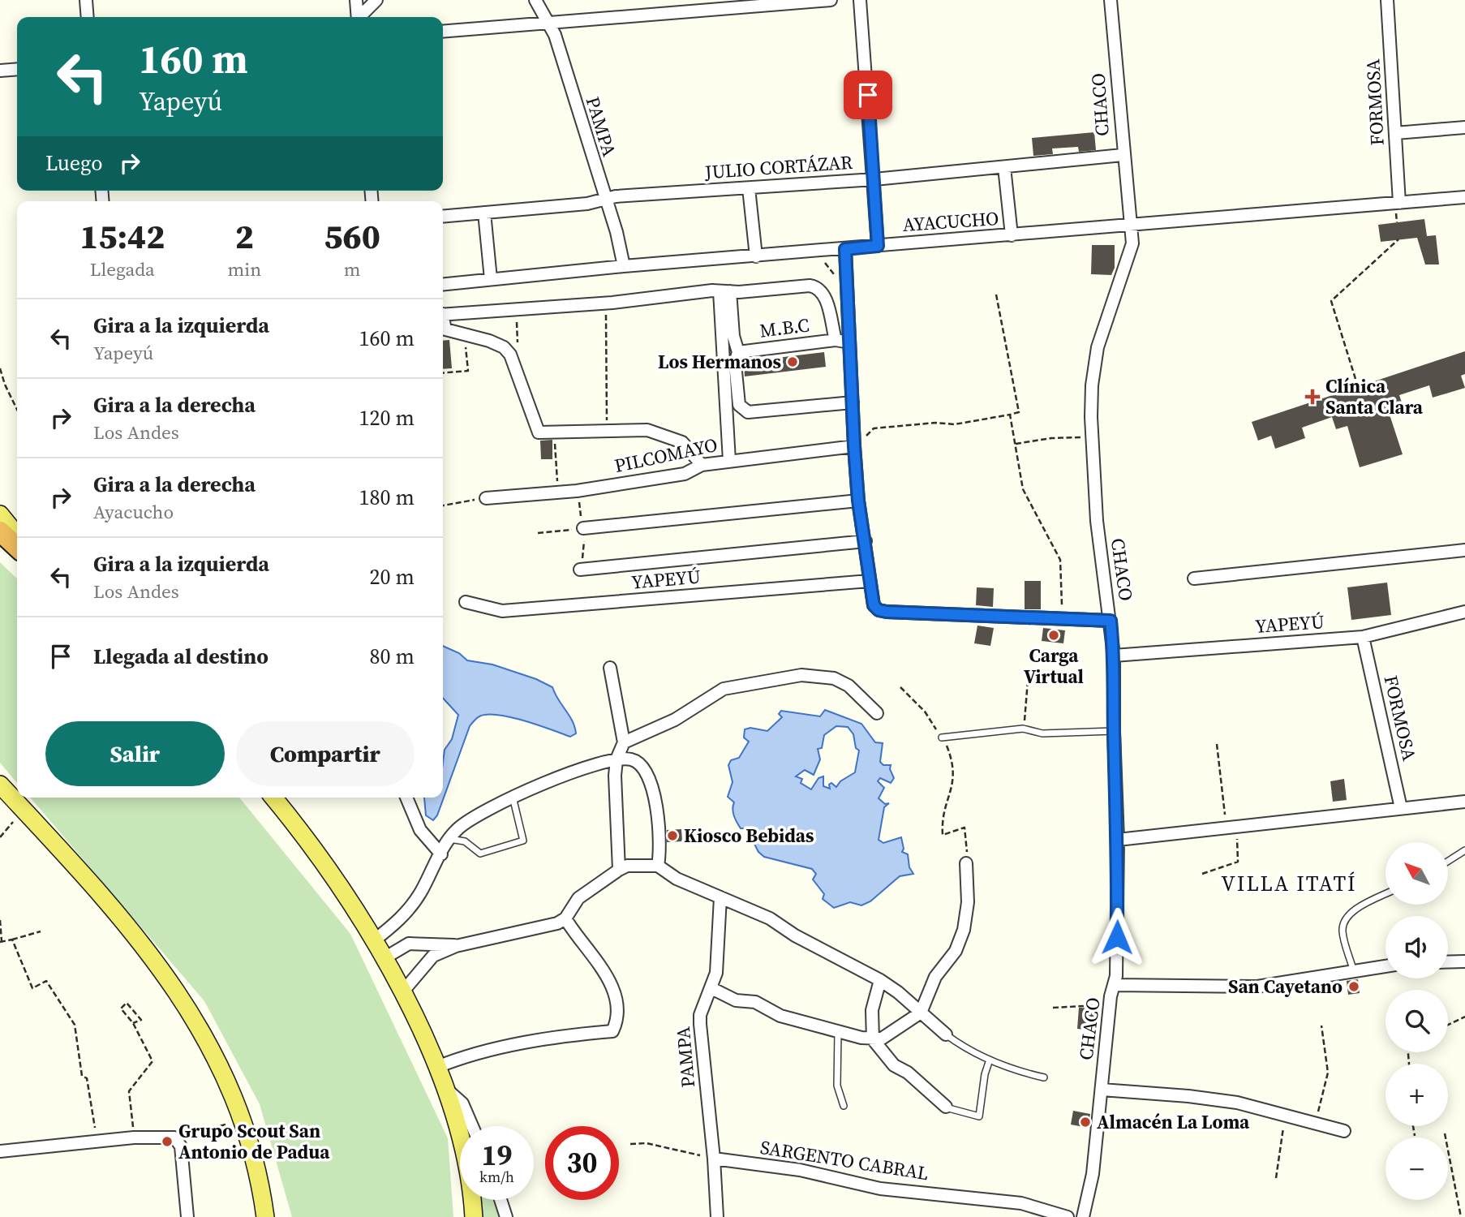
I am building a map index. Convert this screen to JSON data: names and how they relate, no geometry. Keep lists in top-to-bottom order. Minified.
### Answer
{"streets":{"street":["FORMOSA","CHACO","PAMPA","JULIO CORTÁZAR","AYACUCHO","M.B.C","PILCOMAYO","YAPEYÚ","SARGENTO CABRAL"]},"crossings":[["FORMOSA","AYACUCHO"],["FORMOSA","YAPEYÚ"],["CHACO","JULIO CORTÁZAR"],["CHACO","AYACUCHO"],["CHACO","YAPEYÚ"],["PAMPA","JULIO CORTÁZAR"],["PAMPA","AYACUCHO"],["PAMPA","SARGENTO CABRAL"]],"districts":["VILLA ITATÍ"],"places":{"other":["Los Hermanos","Carga Virtual","Kiosco Bebidas","San Cayetano","Almacén La Loma","Grupo Scout San Antonio de Padua"],"health":["Clínica Santa Clara"]},"north":"top left","page":{"turn":["160 m","Yapeyú"],"then":"Luego","eta":["15:42","Llegada","2","min","560","m"],"list":[{"name":"Gira a la izquierda","note":"Yapeyú","value":"160 m"},{"name":"Gira a la derecha","note":"Los Andes","value":"120 m"},{"name":"Gira a la derecha","note":"Ayacucho","value":"180 m"},{"name":"Gira a la izquierda","note":"Los Andes","value":"20 m"},{"name":"Llegada al destino","value":"80 m"}],"buttons":["Salir","Compartir"],"map_buttons":["+","−"],"speed":"19 km/h","limit":"30"}}
